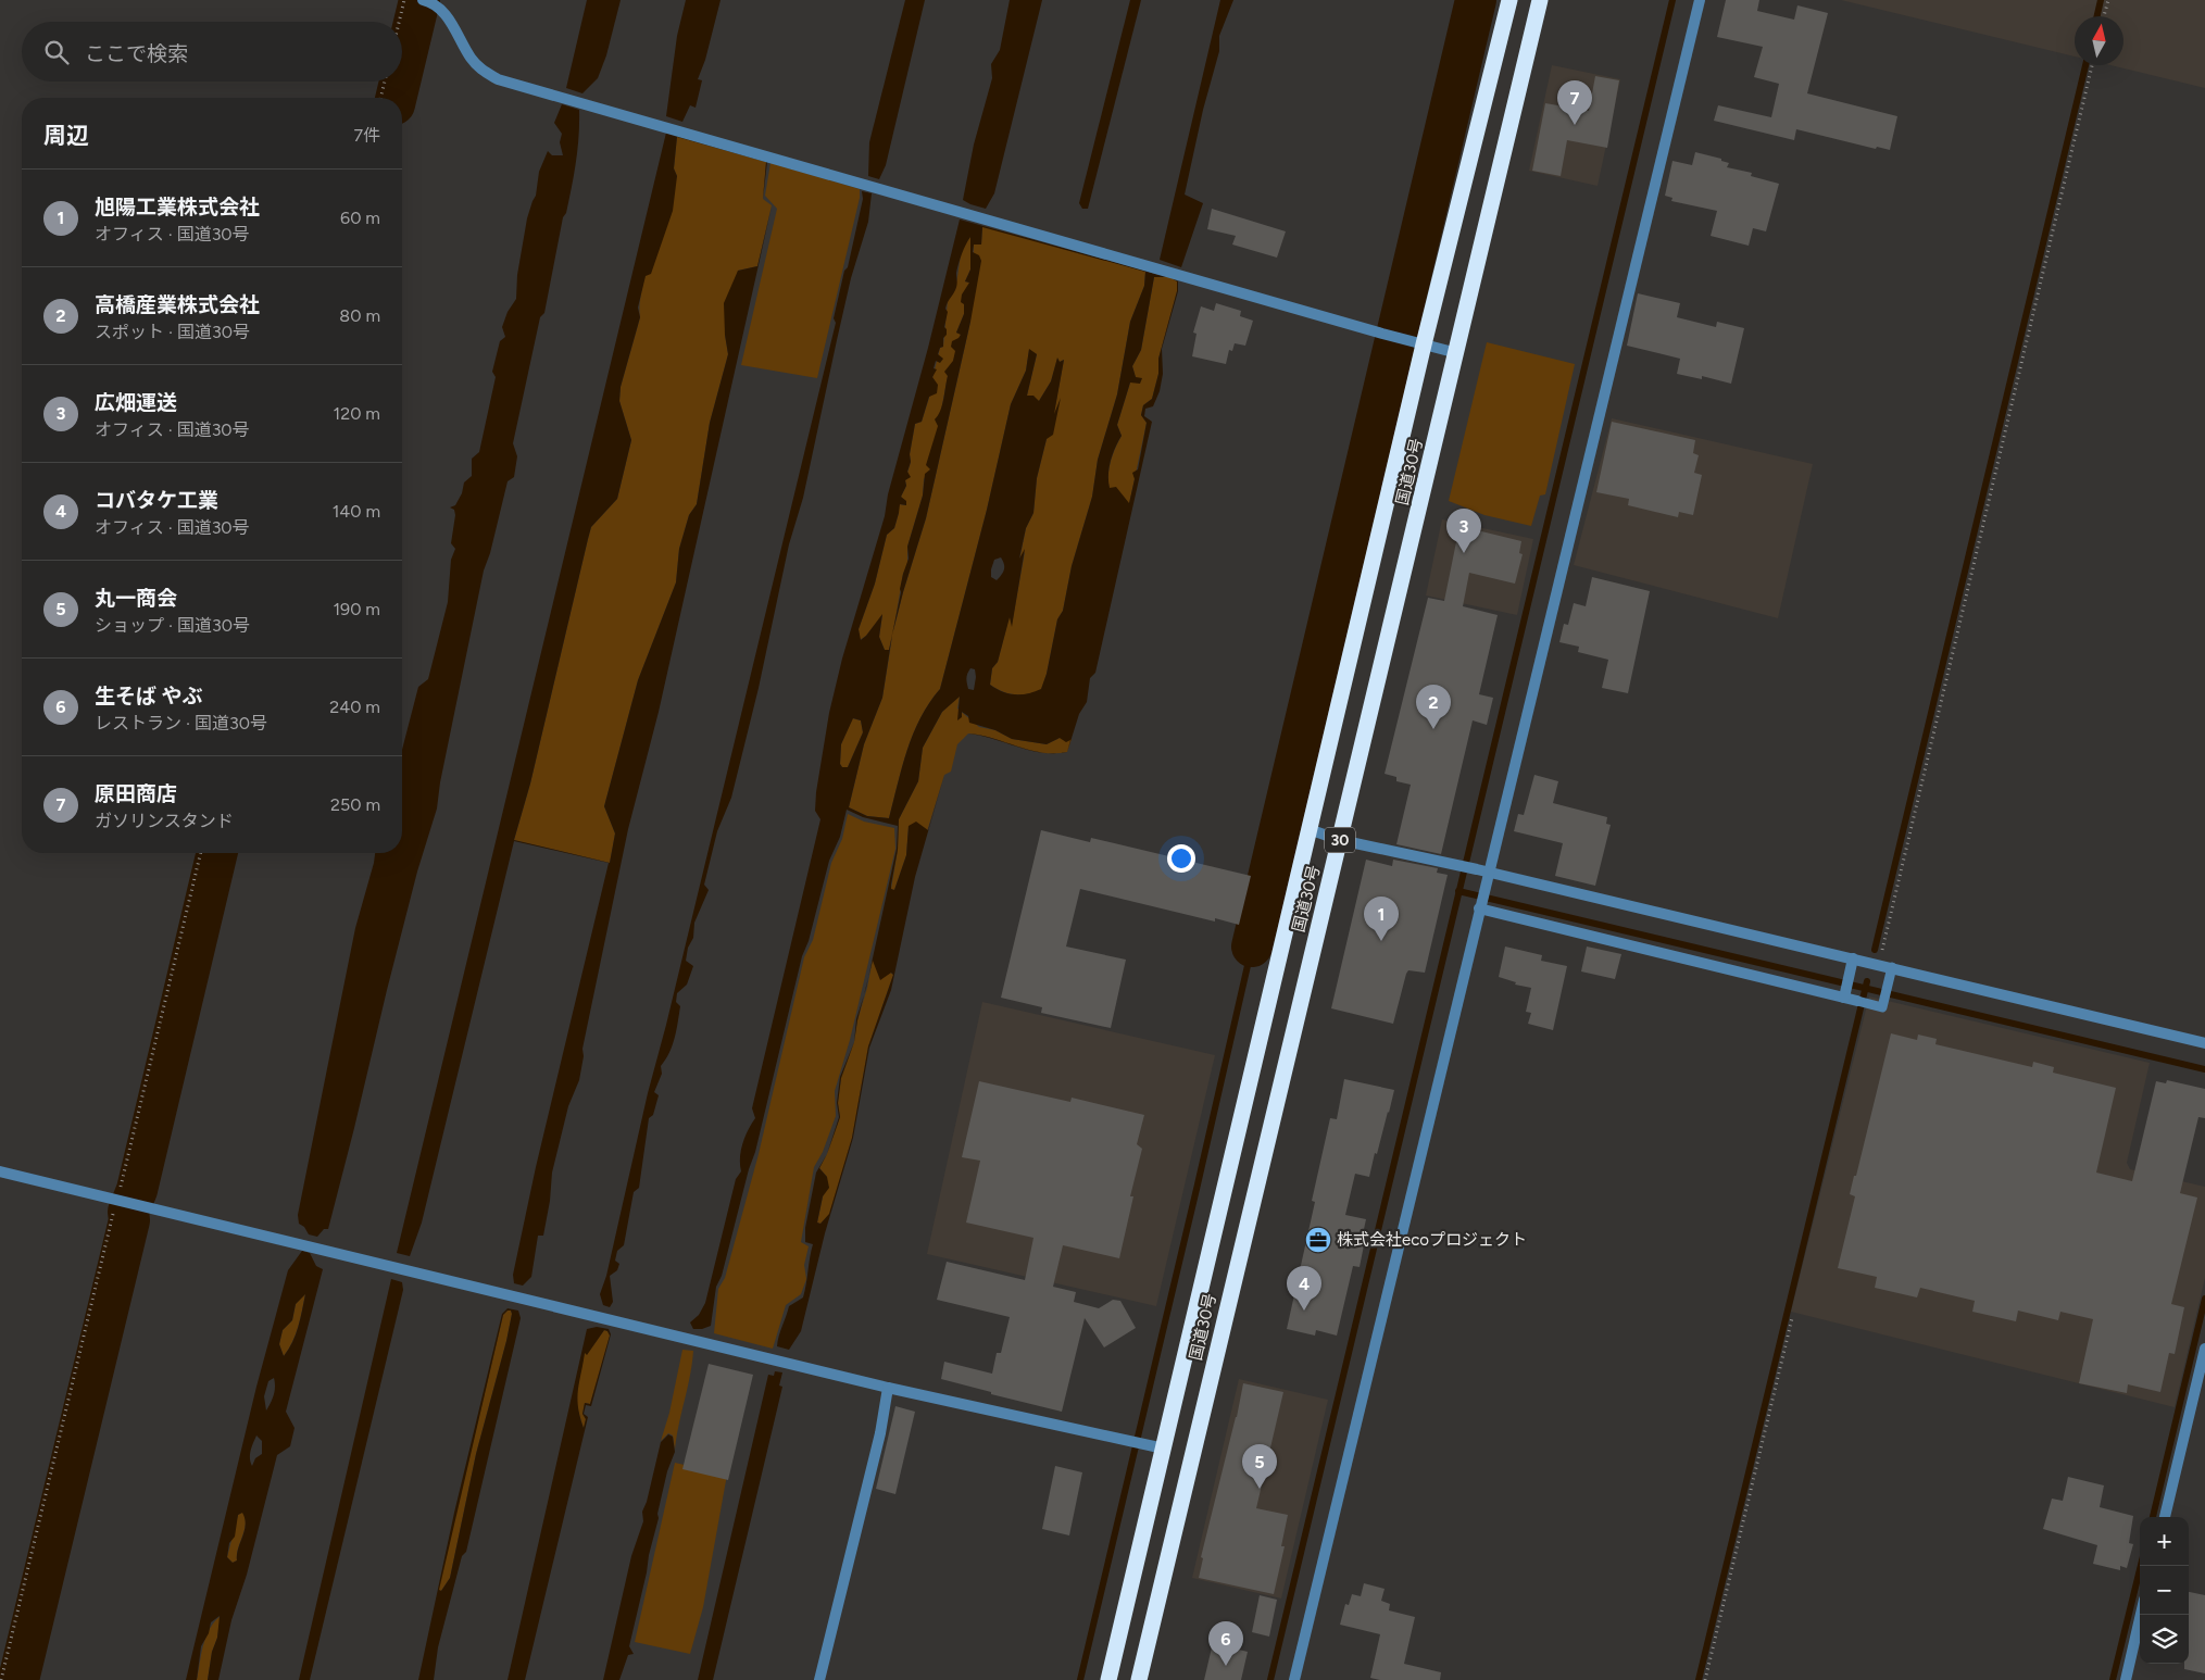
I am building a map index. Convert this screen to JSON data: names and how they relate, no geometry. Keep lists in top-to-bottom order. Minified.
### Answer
{"streets":{"highway":["国道30号","30"]},"places":{"office":["株式会社ecoプロジェクト"]},"north":"top","page":{"search":"ここで検索","pins":["7","3","2","1","4","5","6"],"heading":["周辺","7件"],"list":[{"mark":"1","name":"旭陽工業株式会社","note":"オフィス · 国道30号","value":"60 m"},{"mark":"2","name":"高橋産業株式会社","note":"スポット · 国道30号","value":"80 m"},{"mark":"3","name":"広畑運送","note":"オフィス · 国道30号","value":"120 m"},{"mark":"4","name":"コバタケ工業","note":"オフィス · 国道30号","value":"140 m"},{"mark":"5","name":"丸一商会","note":"ショップ · 国道30号","value":"190 m"},{"mark":"6","name":"生そば やぶ","note":"レストラン · 国道30号","value":"240 m"},{"mark":"7","name":"原田商店","note":"ガソリンスタンド","value":"250 m"}],"map_buttons":["+","−"]}}
